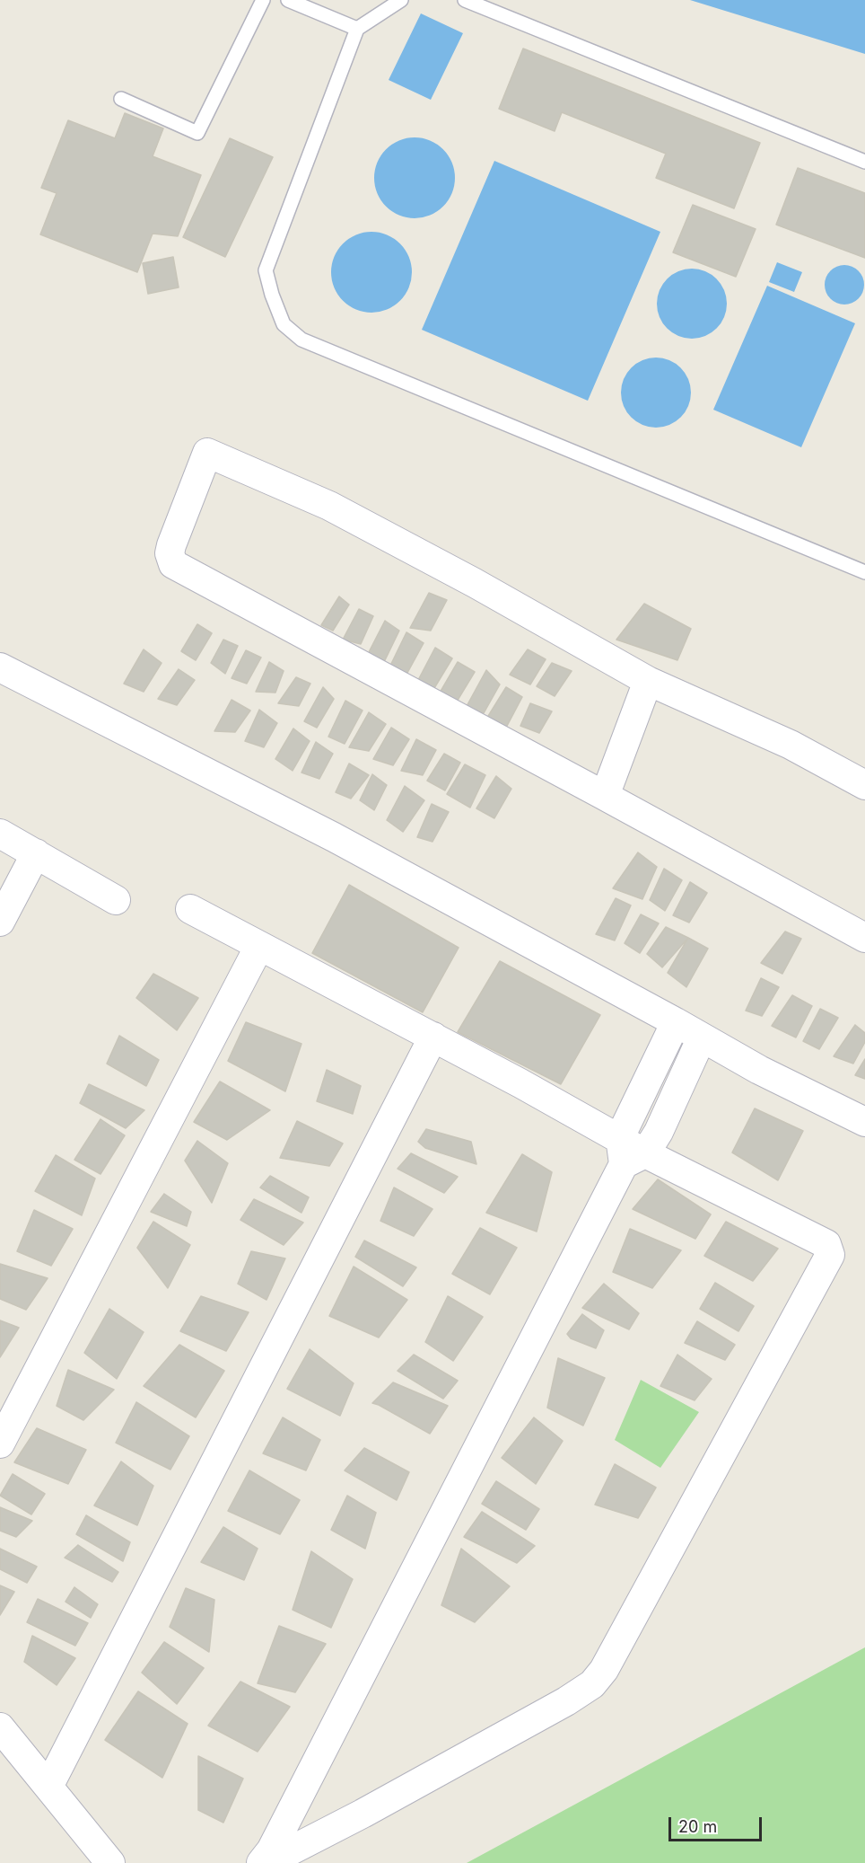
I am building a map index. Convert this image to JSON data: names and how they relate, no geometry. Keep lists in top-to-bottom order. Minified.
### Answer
{"scale_bar":"20 m"}
